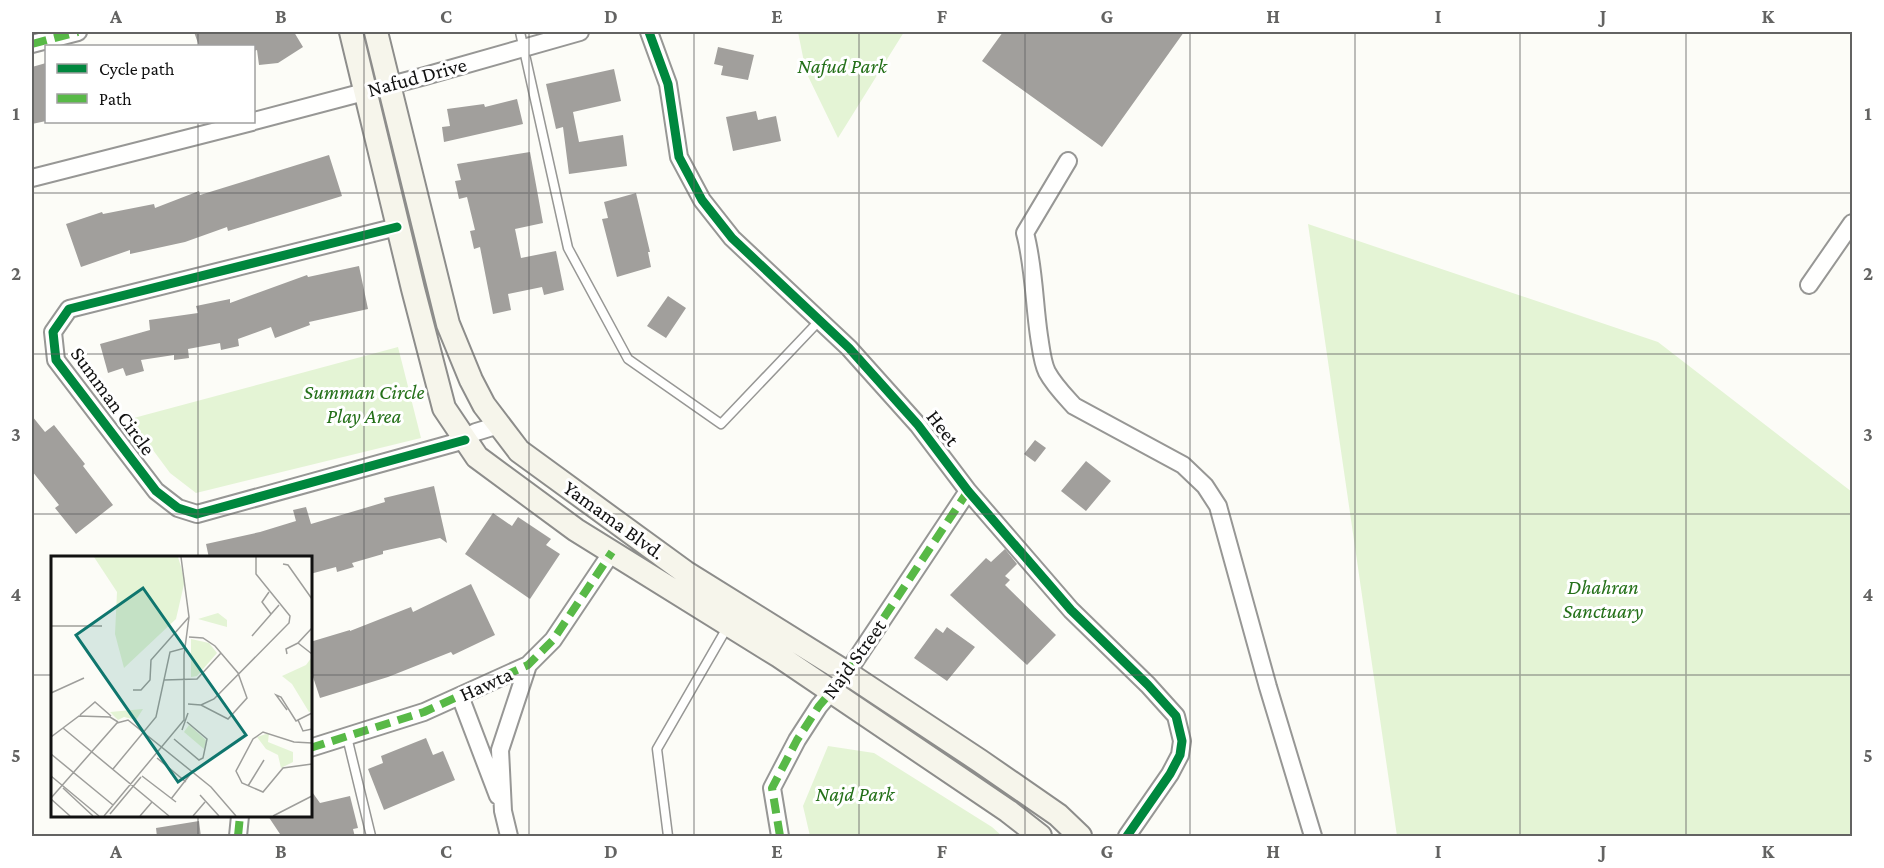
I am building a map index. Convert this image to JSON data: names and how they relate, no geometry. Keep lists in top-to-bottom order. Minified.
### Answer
{"streets":{"main road":["Yamama Blvd."],"street":["Nafud Drive","Summan Circle","Heet","Najd Street","Hawta"]},"crossings":[["Nafud Drive","Yamama Blvd."],["Summan Circle","Yamama Blvd."],["Heet","Najd Street"],["Yamama Blvd.","Najd Street"],["Yamama Blvd.","Hawta"]],"parks":["Nafud Park","Summan Circle Play Area","Dhahran Sanctuary","Najd Park"],"legend":["Cycle path","Path"],"grid":{"columns":["A","B","C","D","E","F","G","H","I","J","K"],"rows":["1","2","3","4","5"]}}
